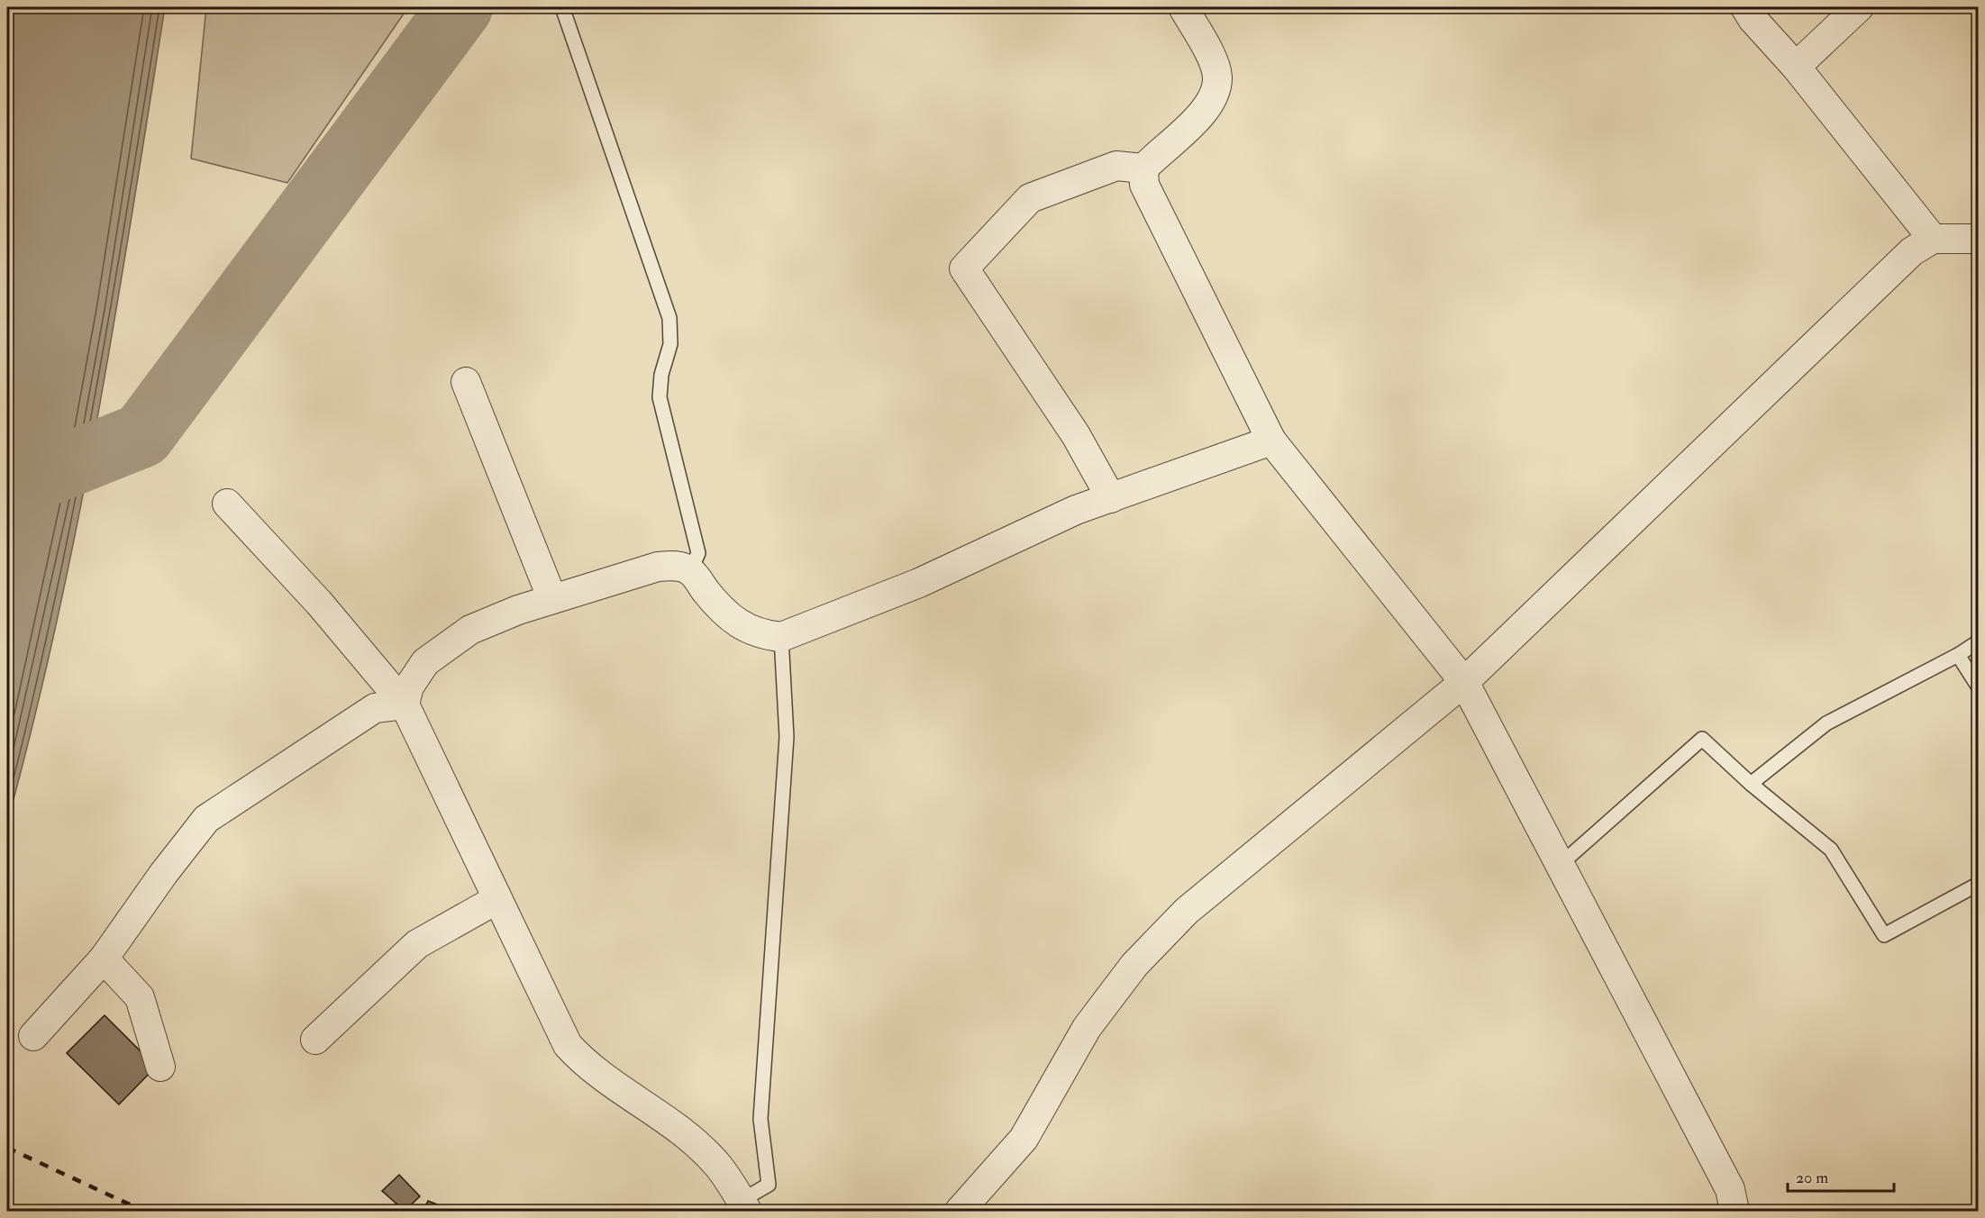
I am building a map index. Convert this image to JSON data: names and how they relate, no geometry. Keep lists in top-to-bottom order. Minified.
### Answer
{"scale_bar":"20 m"}
